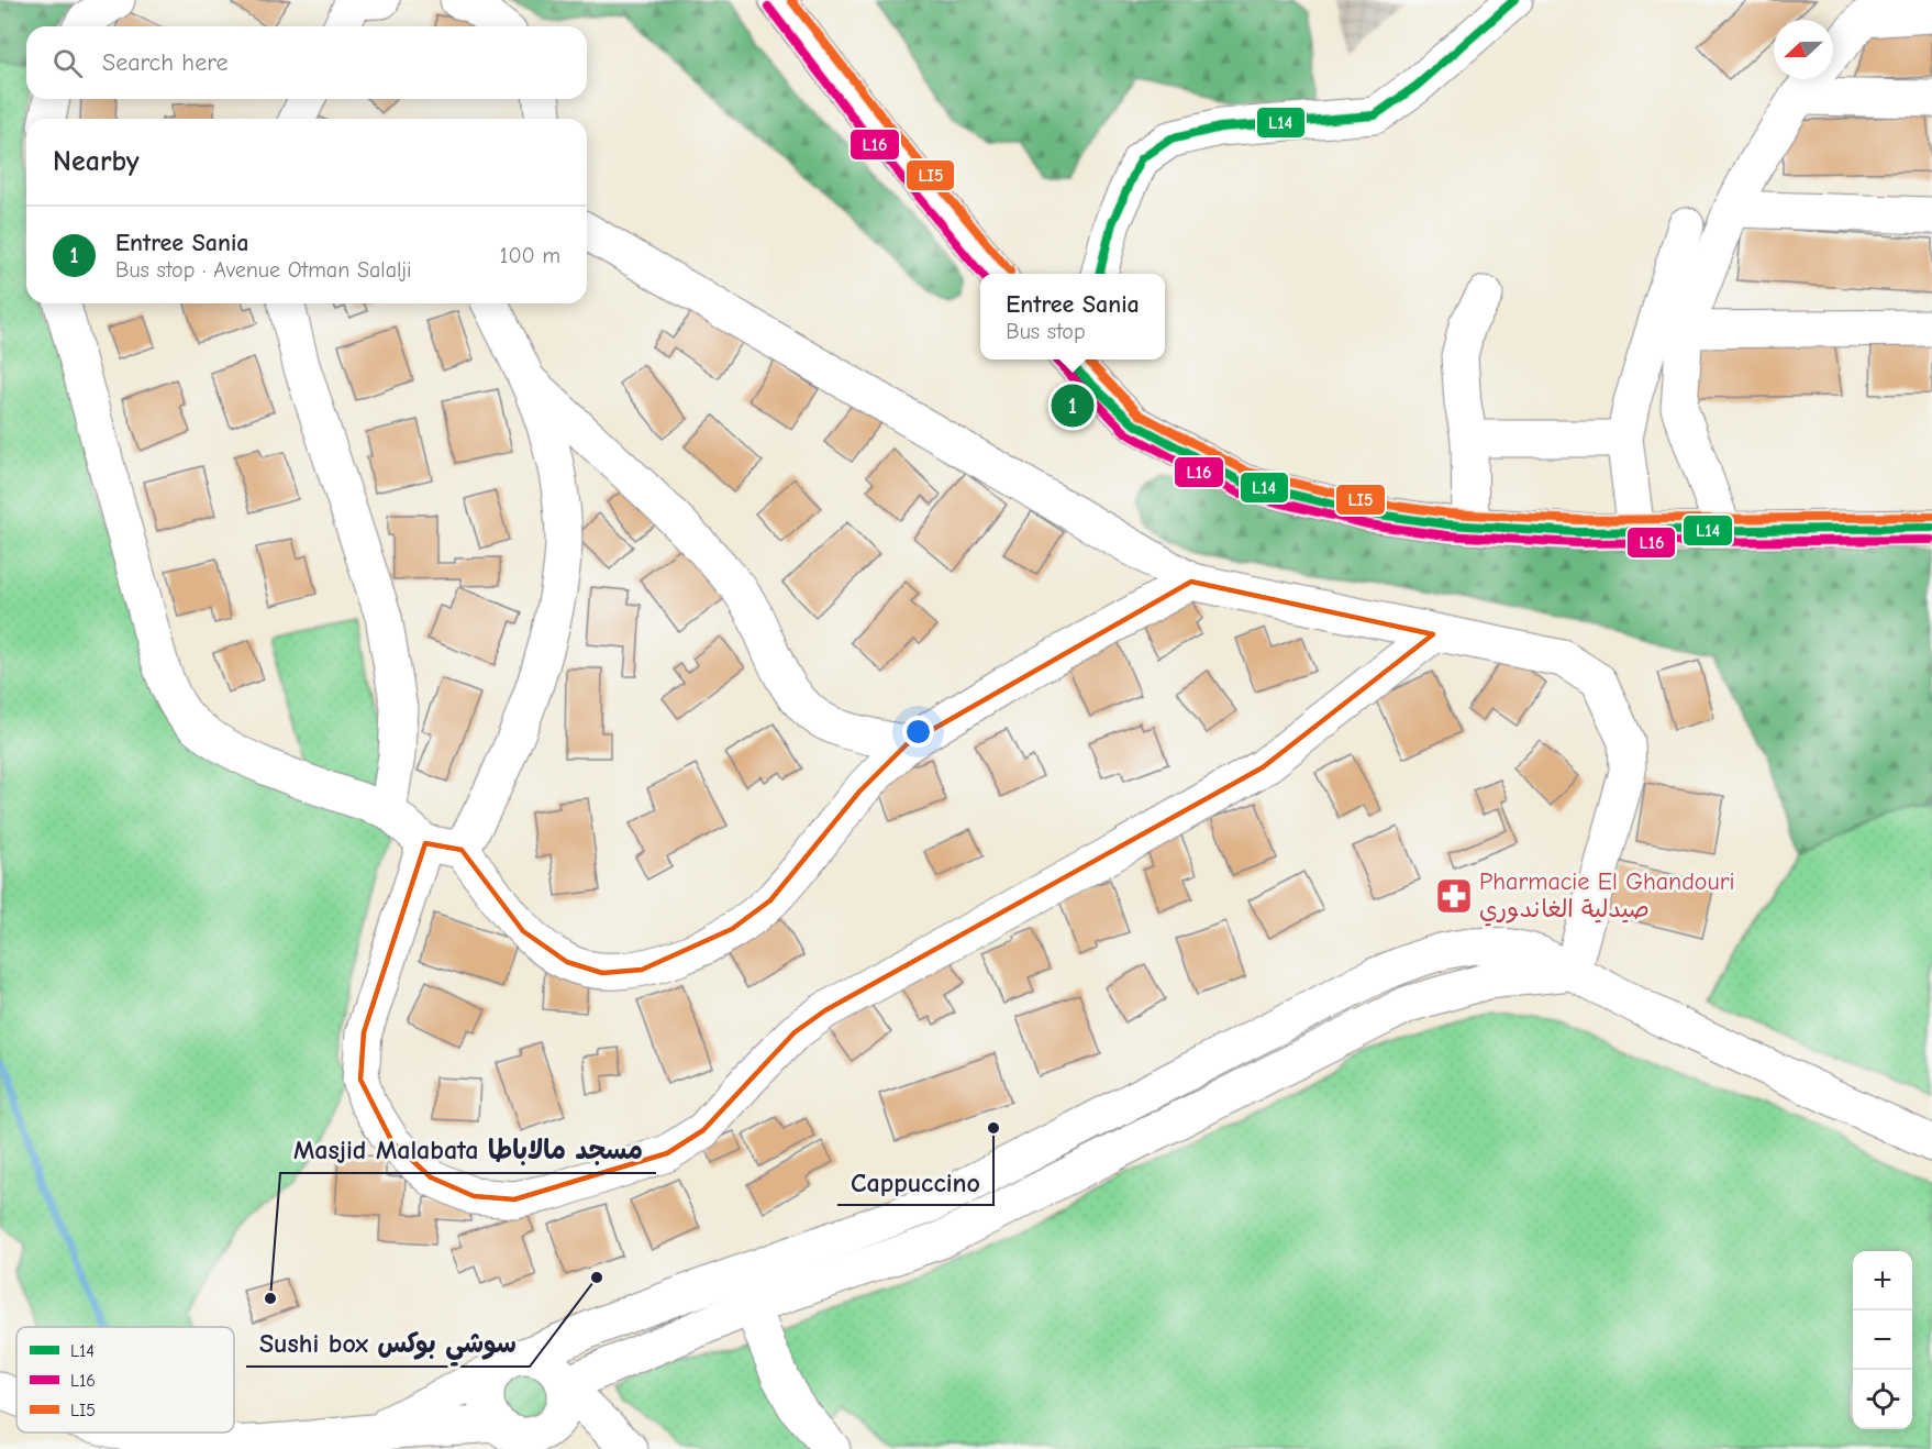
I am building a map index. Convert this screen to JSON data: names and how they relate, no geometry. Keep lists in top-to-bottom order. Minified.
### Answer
{"places":{"pharmacy":["Pharmacie El Ghandouri صيدلية الغاندوري"],"other":["Cappuccino","Sushi box سوشي بوكس","Masjid Malabata مسجد مالاباطا"]},"lines":["transit line L14","transit line LI5","transit line L16"],"legend":["L14","L16","LI5"],"north":"left","page":{"search":"Search here","heading":"Nearby","list":[{"mark":"1","name":"Entree Sania","note":"Bus stop · Avenue Otman Salalji","value":"100 m"}],"popup":["Entree Sania","Bus stop"],"pins":"1","map_buttons":["+","−"]}}
